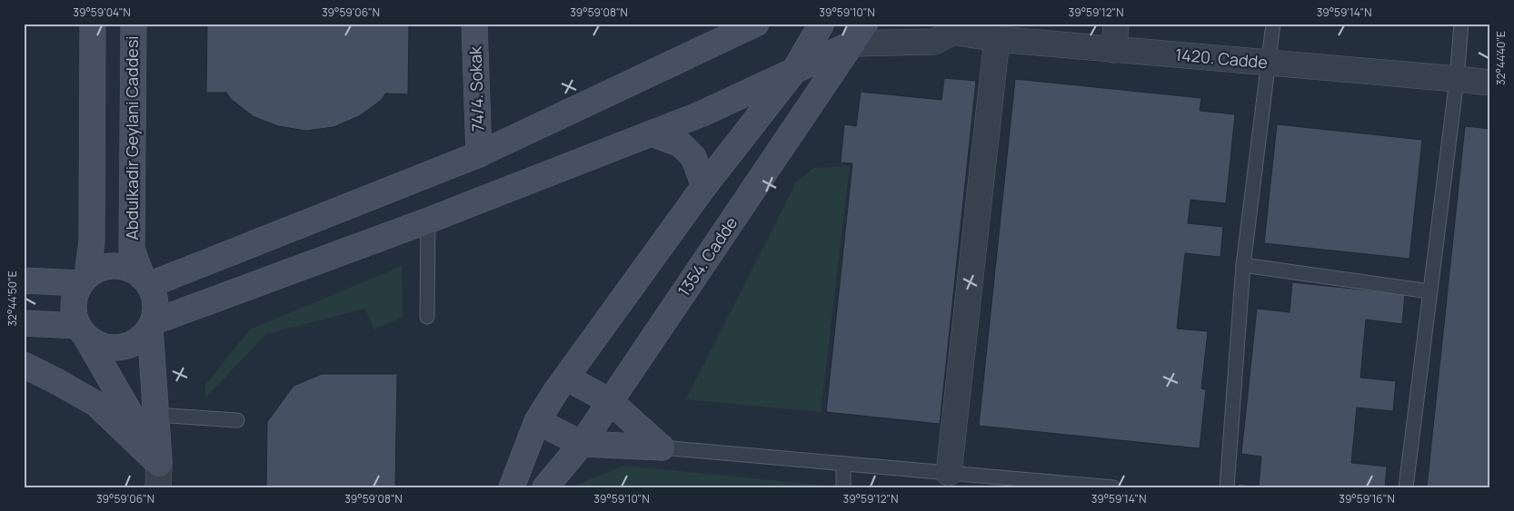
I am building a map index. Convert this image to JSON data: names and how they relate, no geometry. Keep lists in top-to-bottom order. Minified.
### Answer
{"streets":{"main road":["74/4. Sokak","Abdulkadir Geylani Caddesi","1354. Cadde"],"street":["1420. Cadde"]},"crossings":[["1420. Cadde","1354. Cadde"]],"coordinates":["39°59'04\"N","39°59'06\"N","39°59'08\"N","39°59'10\"N","39°59'12\"N","39°59'14\"N","32°44'40\"E","32°44'50\"E","39°59'16\"N"]}
